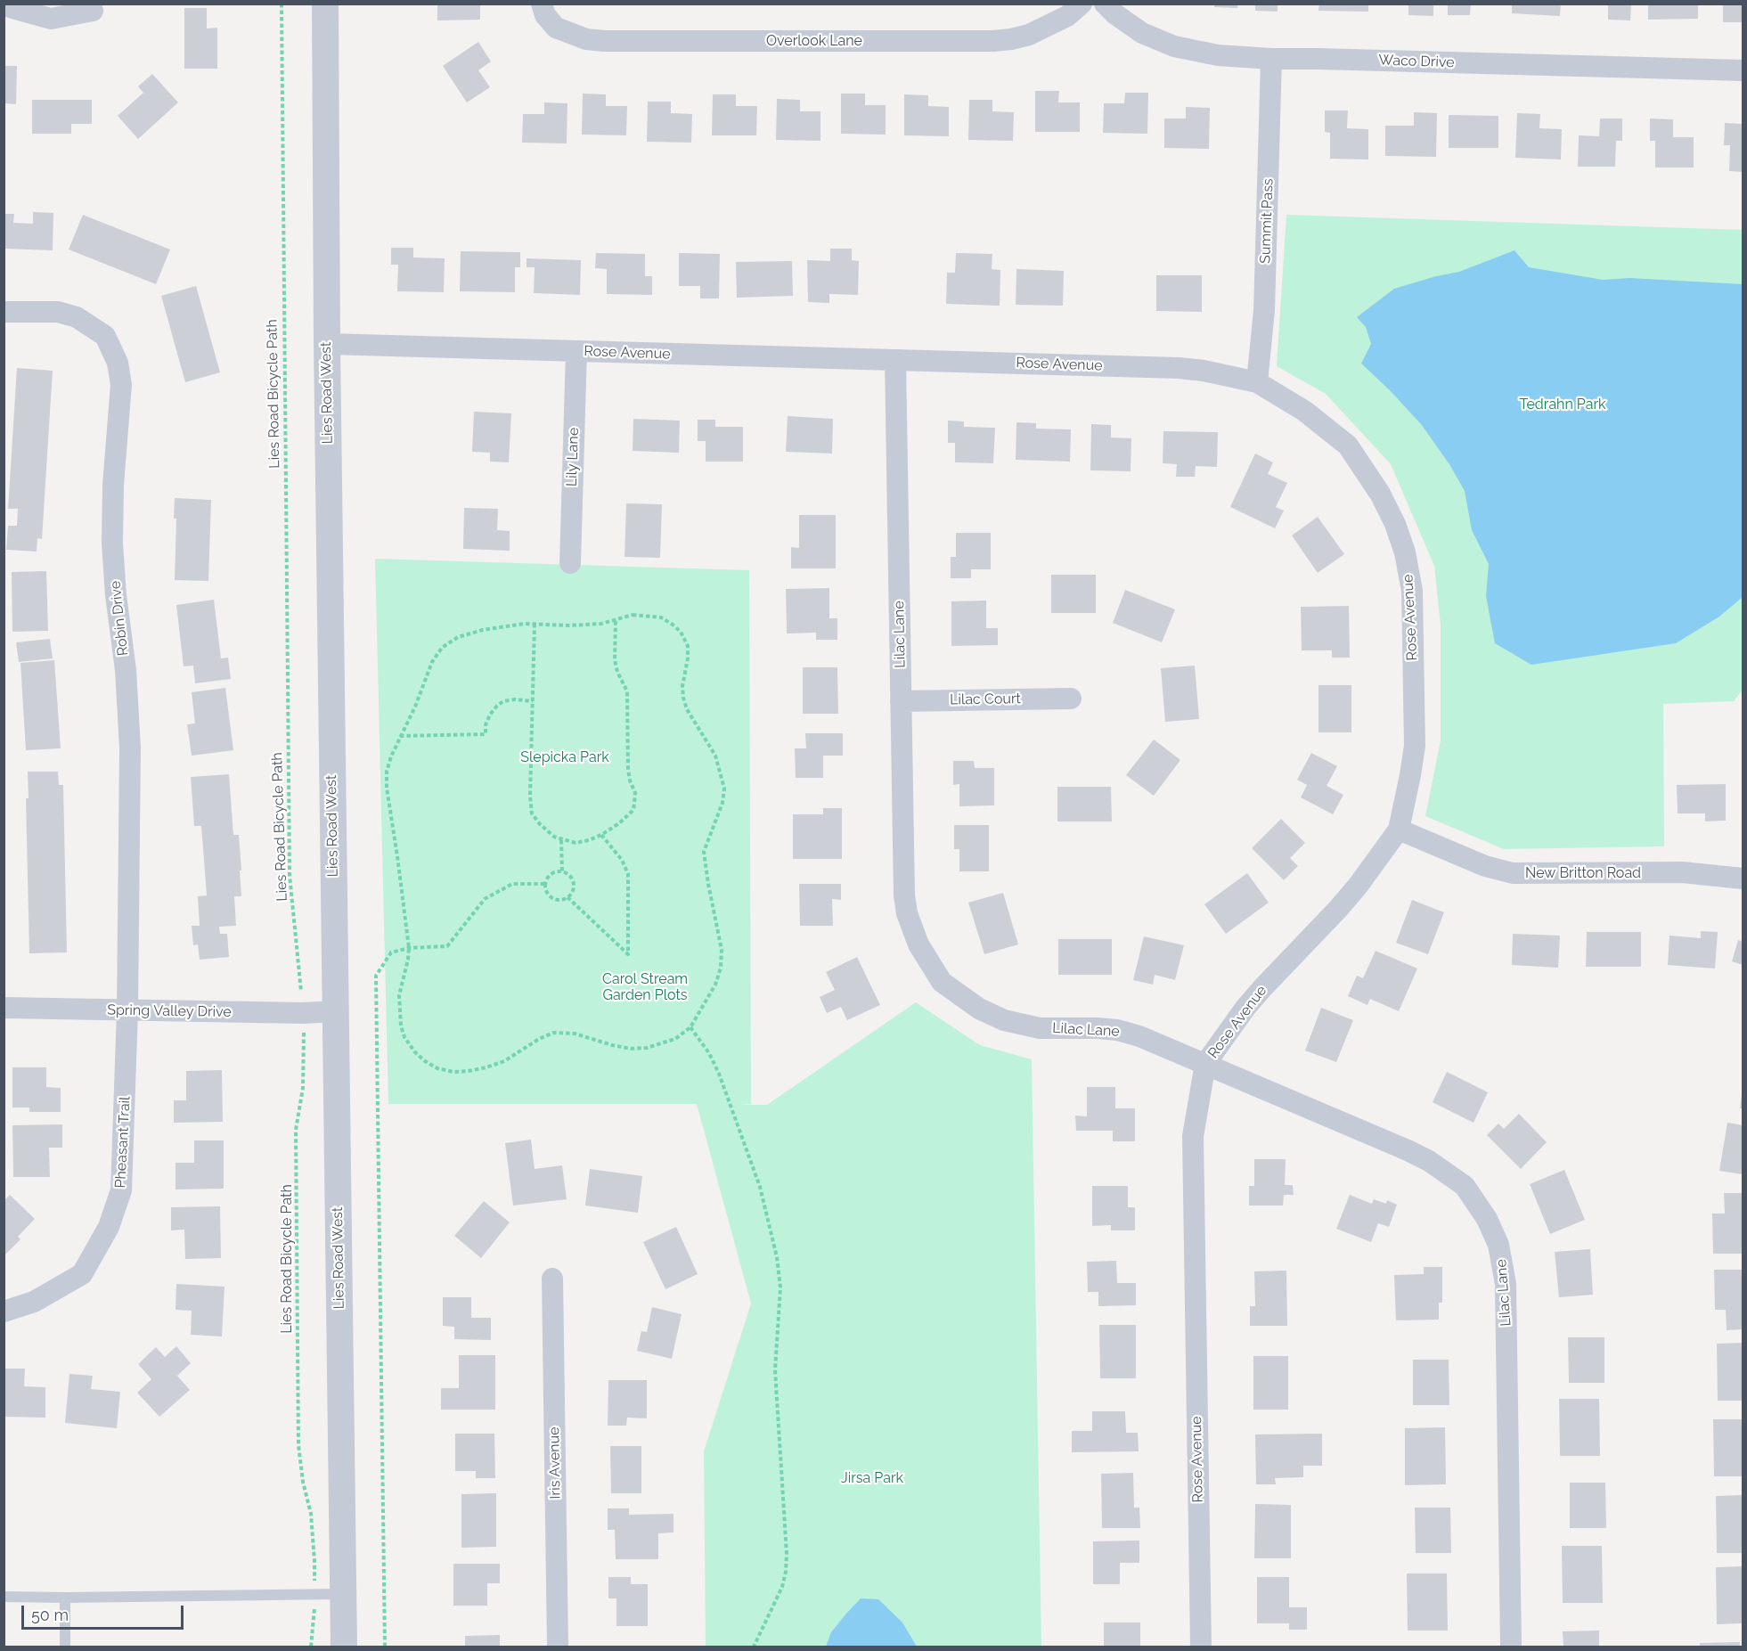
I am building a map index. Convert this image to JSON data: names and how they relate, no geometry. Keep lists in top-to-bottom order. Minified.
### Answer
{"streets":{"street":["Overlook Lane","Waco Drive","Summit Pass","Rose Avenue","Lies Road West","Lily Lane","Robin Drive","Lilac Lane","Lilac Court","New Britton Road","Spring Valley Drive","Pheasant Trail","Iris Avenue"],"path":["Lies Road Bicycle Path"]},"crossings":[["Waco Drive","Summit Pass"],["Summit Pass","Rose Avenue"],["Rose Avenue","Lies Road West"],["Rose Avenue","Lily Lane"],["Rose Avenue","Lilac Lane"],["Rose Avenue","New Britton Road"],["Lies Road West","Spring Valley Drive"],["Lies Road Bicycle Path","Spring Valley Drive"],["Robin Drive","Spring Valley Drive"],["Robin Drive","Pheasant Trail"],["Lilac Lane","Lilac Court"],["Spring Valley Drive","Pheasant Trail"]],"parks":["Tedrahn Park","Slepicka Park","Carol Stream Garden Plots","Jirsa Park"],"scale_bar":"50 m"}
